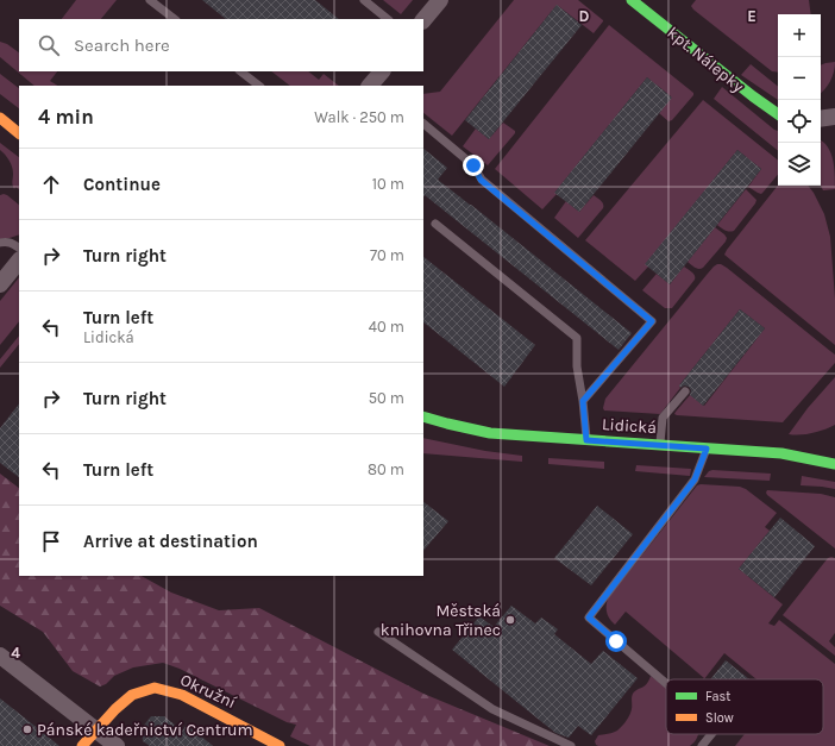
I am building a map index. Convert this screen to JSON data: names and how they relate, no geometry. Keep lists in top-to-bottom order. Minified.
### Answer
{"streets":{"street":["kpt. Nálepky","Lidická","Okružní"]},"places":["Městská knihovna Třinec","Pánské kadeřnictví Centrum"],"legend":["Fast","Slow"],"page":{"map_buttons":["+","−"],"search":"Search here","heading":["4 min","Walk · 250 m"],"list":[["Continue","10 m"],["Turn right","70 m"],["Turn left","Lidická","40 m"],["Turn right","50 m"],["Turn left","80 m"],"Arrive at destination"]},"grid":{"columns":["D","E"],"rows":["4"]}}
